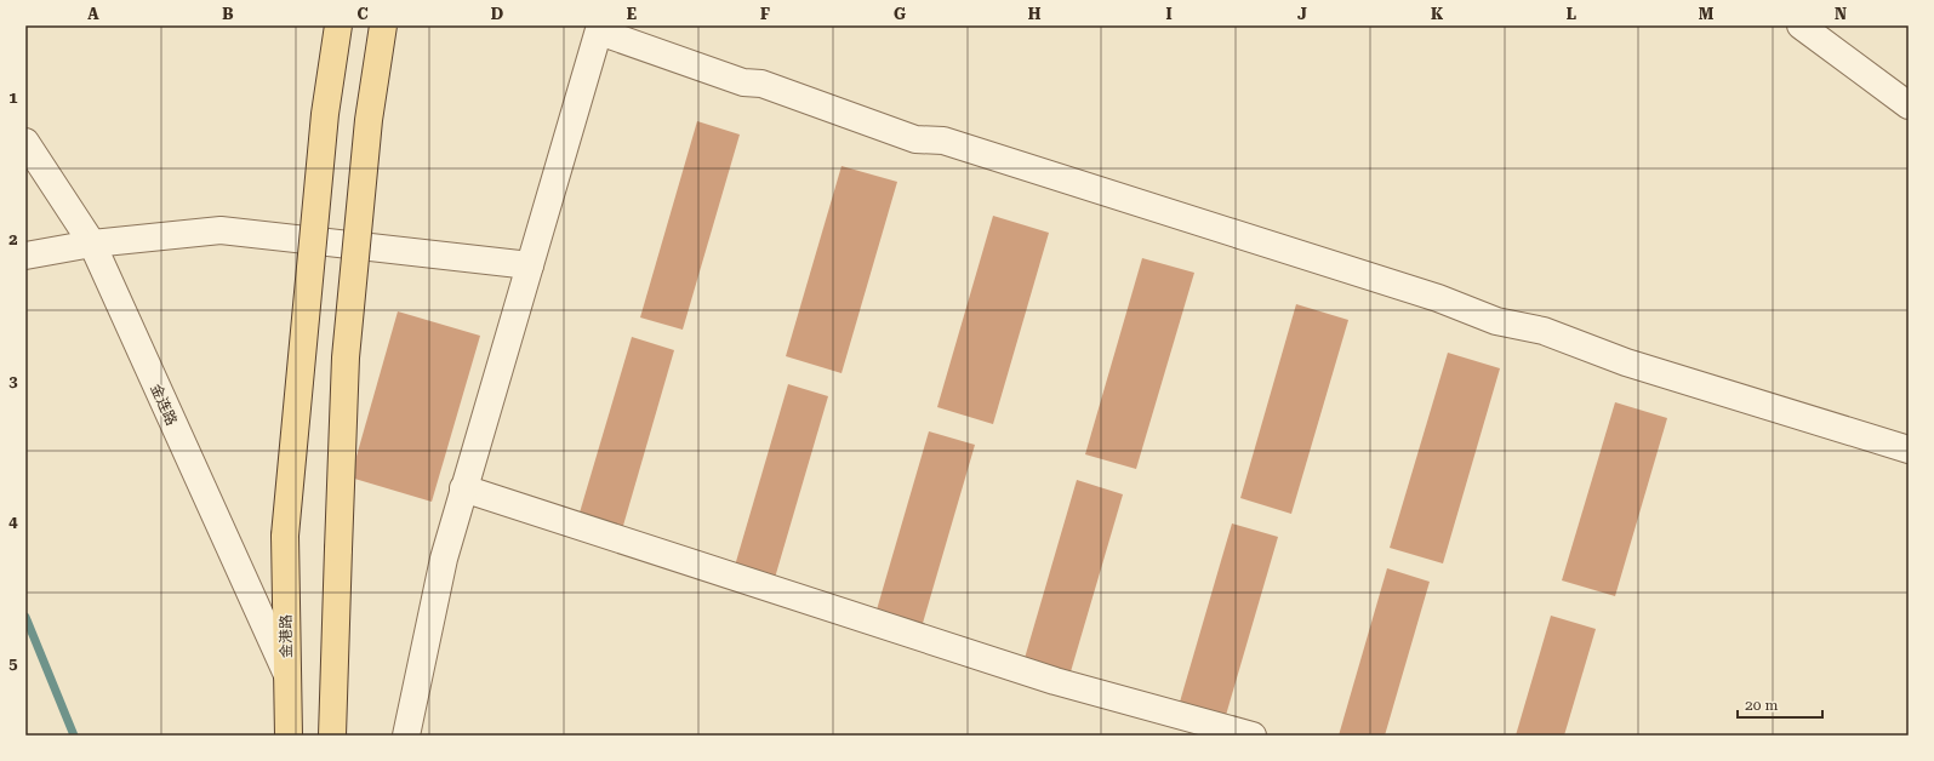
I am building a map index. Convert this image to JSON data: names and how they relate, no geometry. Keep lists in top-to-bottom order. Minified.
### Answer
{"streets":{"main road":["金港路"],"street":["金连路"]},"crossings":[["金连路","金港路"]],"scale_bar":"20 m","grid":{"columns":["A","B","C","D","E","F","G","H","I","J","K","L","M","N"],"rows":["1","2","3","4","5"]}}
